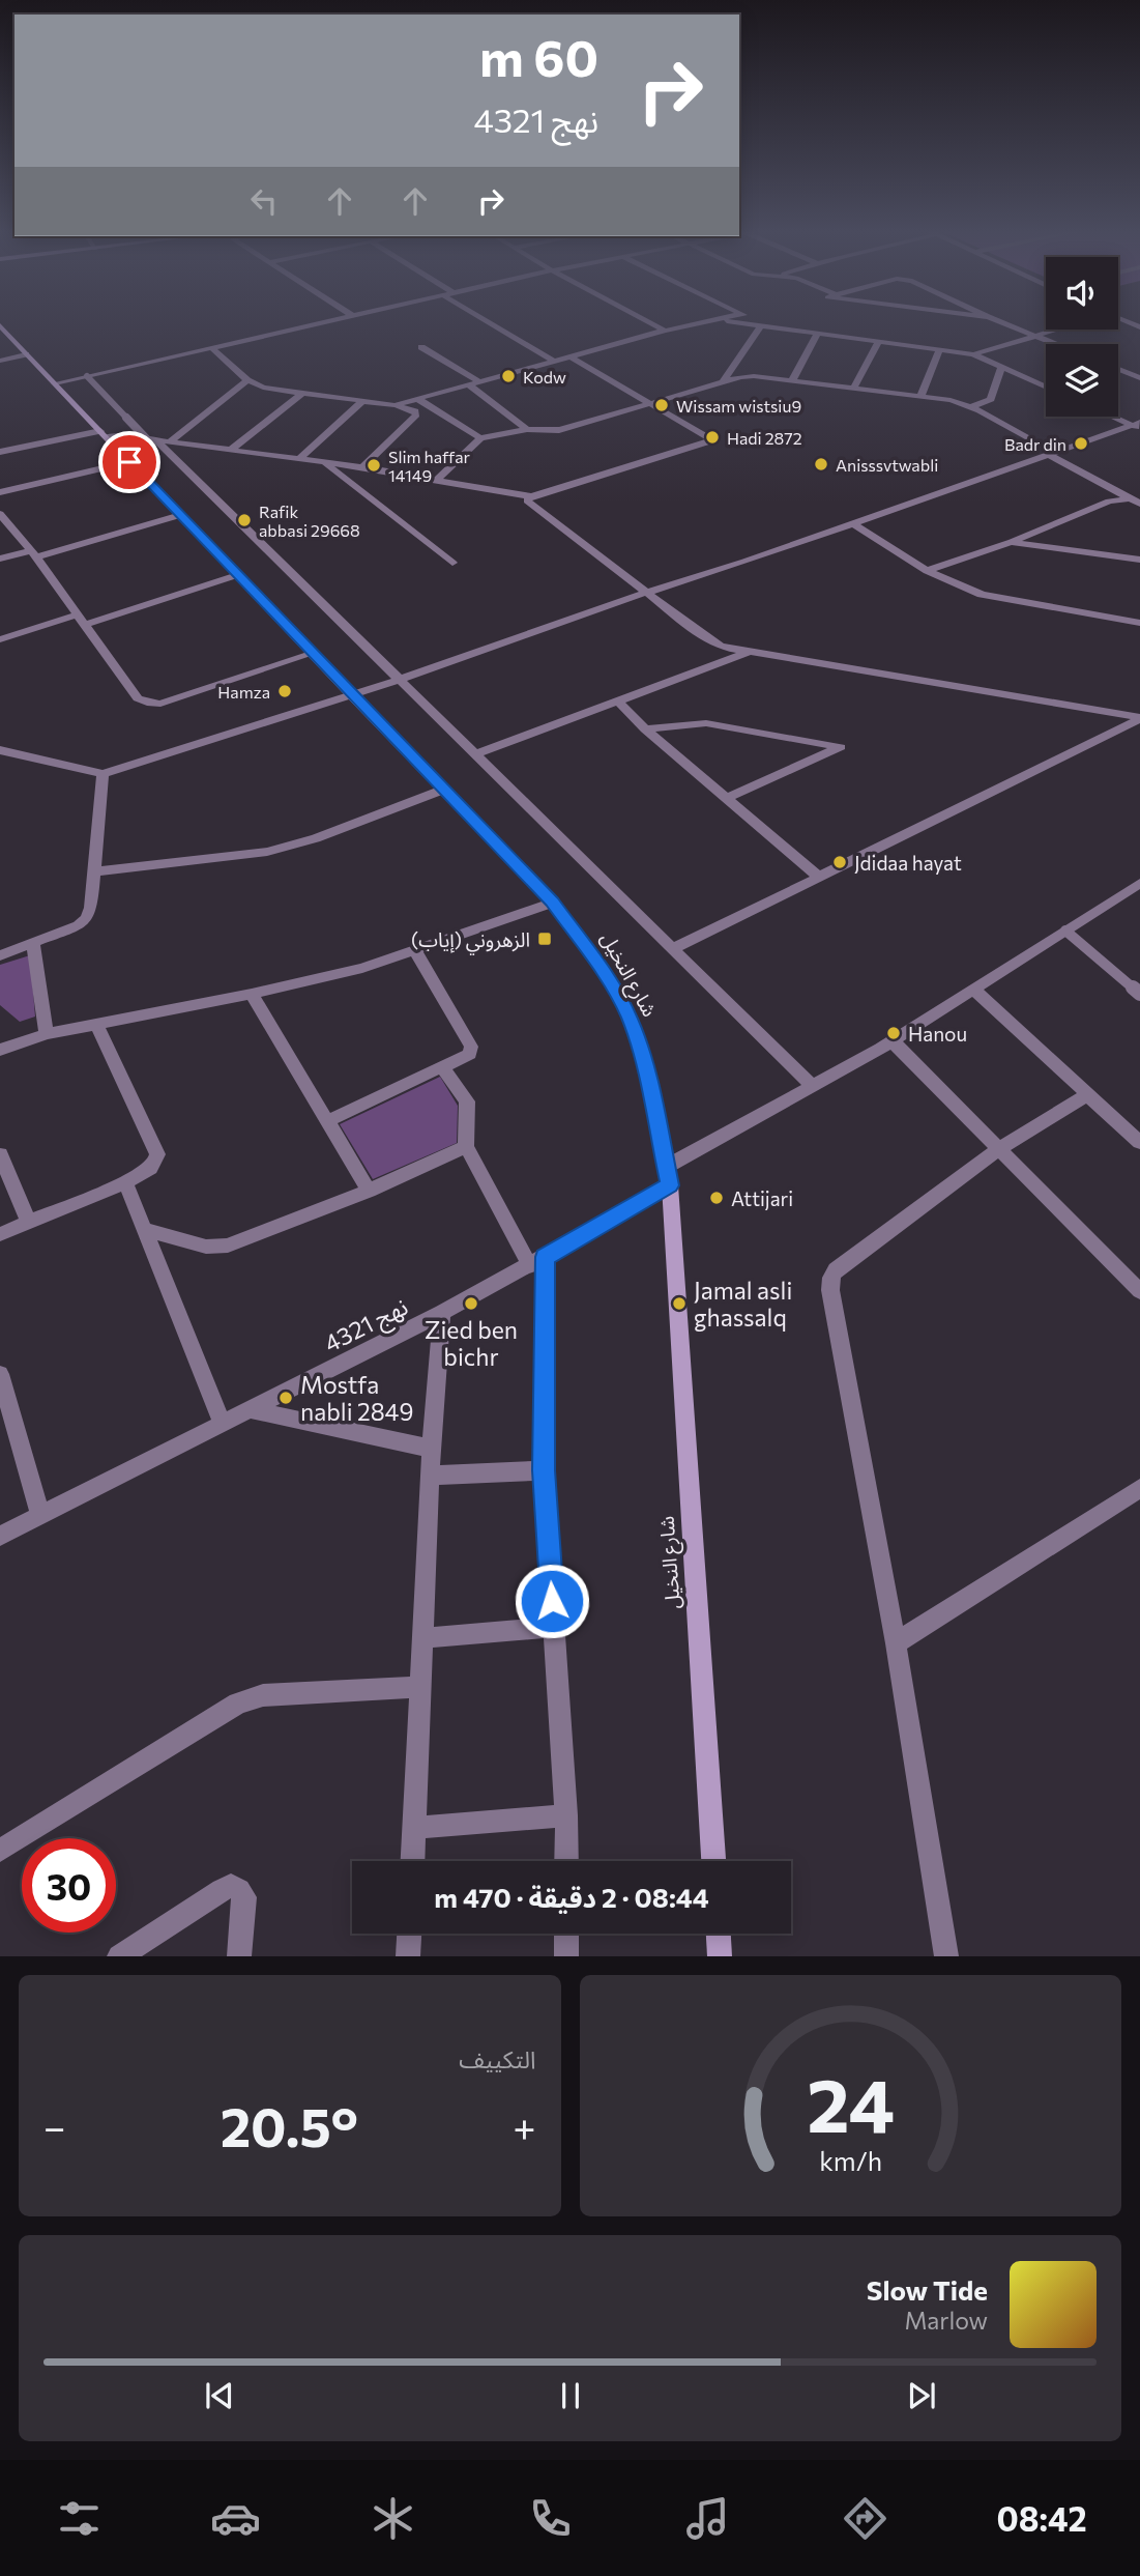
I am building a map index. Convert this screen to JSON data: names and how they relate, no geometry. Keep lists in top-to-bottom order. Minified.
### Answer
{"streets":{"main road":["شارع النخيل"],"street":["نهج 4321"]},"crossings":[["شارع النخيل","نهج 4321"]],"places":{"other":["Kodw","Wissam wistsiu9","Hadi 2872","Badr din","Anisssvtwabli","Slim haffar 14149","Rafik abbasi 29668","Hamza","Jdidaa hayat","Hanou","Attijari","Zied ben bichr","Jamal asli ghassalq","Mostfa nabli 2849"],"transit":["الزهروني (إياب)"]},"page":{"turn":["60 m","نهج 4321"],"limit":"30","trip":"08:44 · 2 دقيقة · 470 m","tile":"التكييف","heat":["−","20.5°","+"],"song":["Slow Tide","Marlow"],"tabs":"08:42","gauge":["24","km/h"]}}
